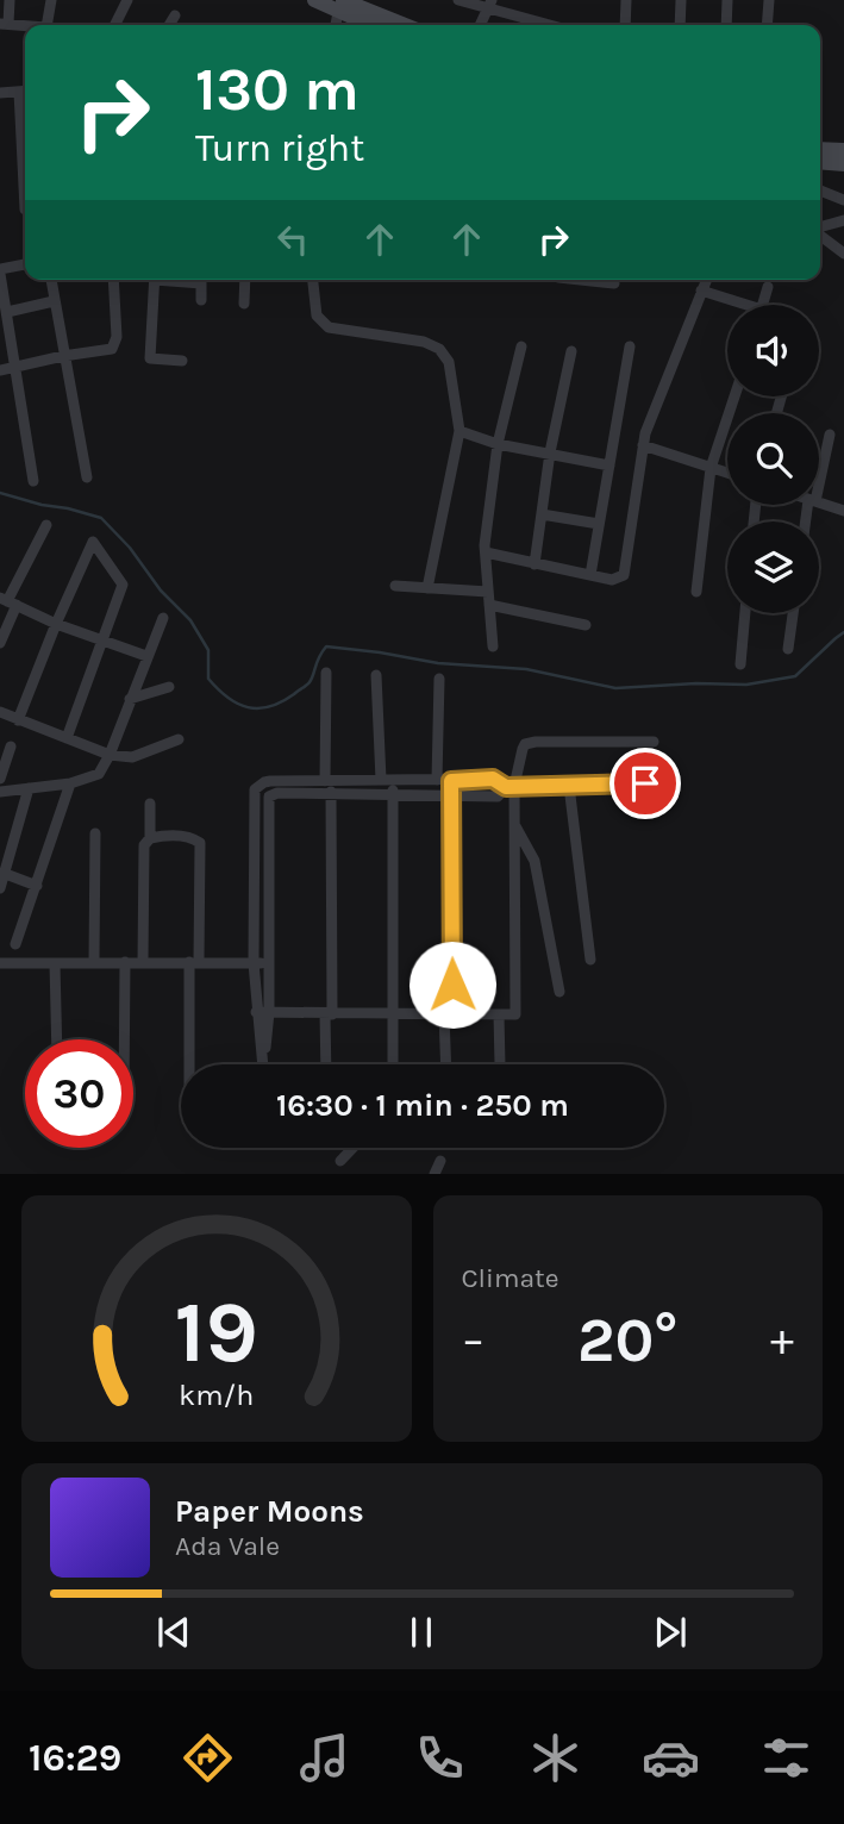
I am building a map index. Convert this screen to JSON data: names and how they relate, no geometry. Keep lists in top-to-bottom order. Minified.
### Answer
{"page":{"turn":["130 m","Turn right"],"limit":"30","trip":"16:30 · 1 min · 250 m","tile":"Climate","heat":["−","20°","+"],"song":["Paper Moons","Ada Vale"],"tabs":"16:29","gauge":["19","km/h"]}}
